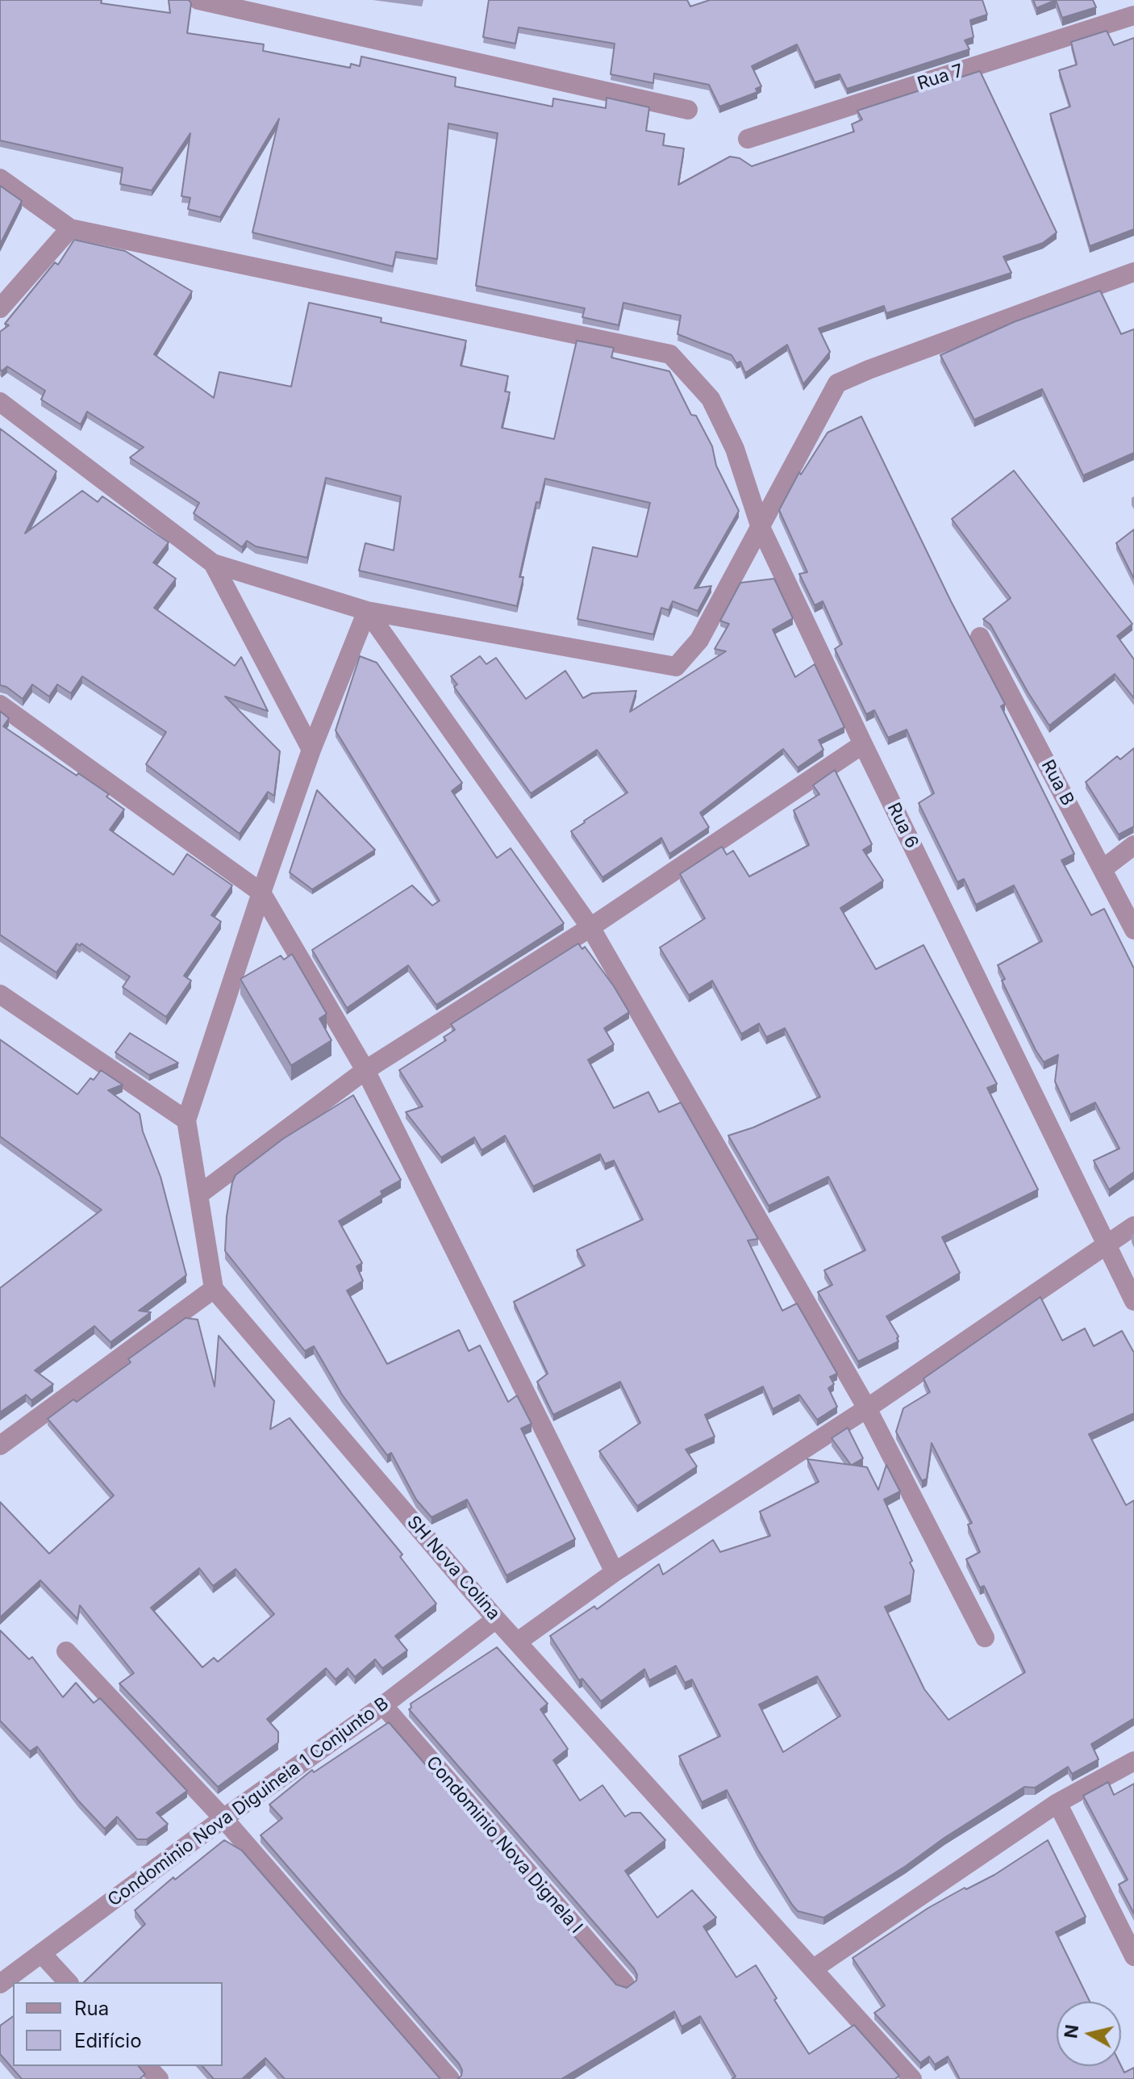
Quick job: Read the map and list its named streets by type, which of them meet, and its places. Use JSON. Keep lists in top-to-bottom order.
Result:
{
  "streets": {
    "street": [
      "Rua 7",
      "Rua B",
      "Rua 6",
      "SH Nova Colina",
      "Condominio Nova Diguineia 1 Conjunto B",
      "Condominio Nova Dignela I"
    ]
  },
  "crossings": [
    ["SH Nova Colina", "Condominio Nova Diguineia 1 Conjunto B"],
    ["Condominio Nova Diguineia 1 Conjunto B", "Condominio Nova Dignela I"]
  ],
  "legend": ["Rua", "Edifício"],
  "north": "left"
}
